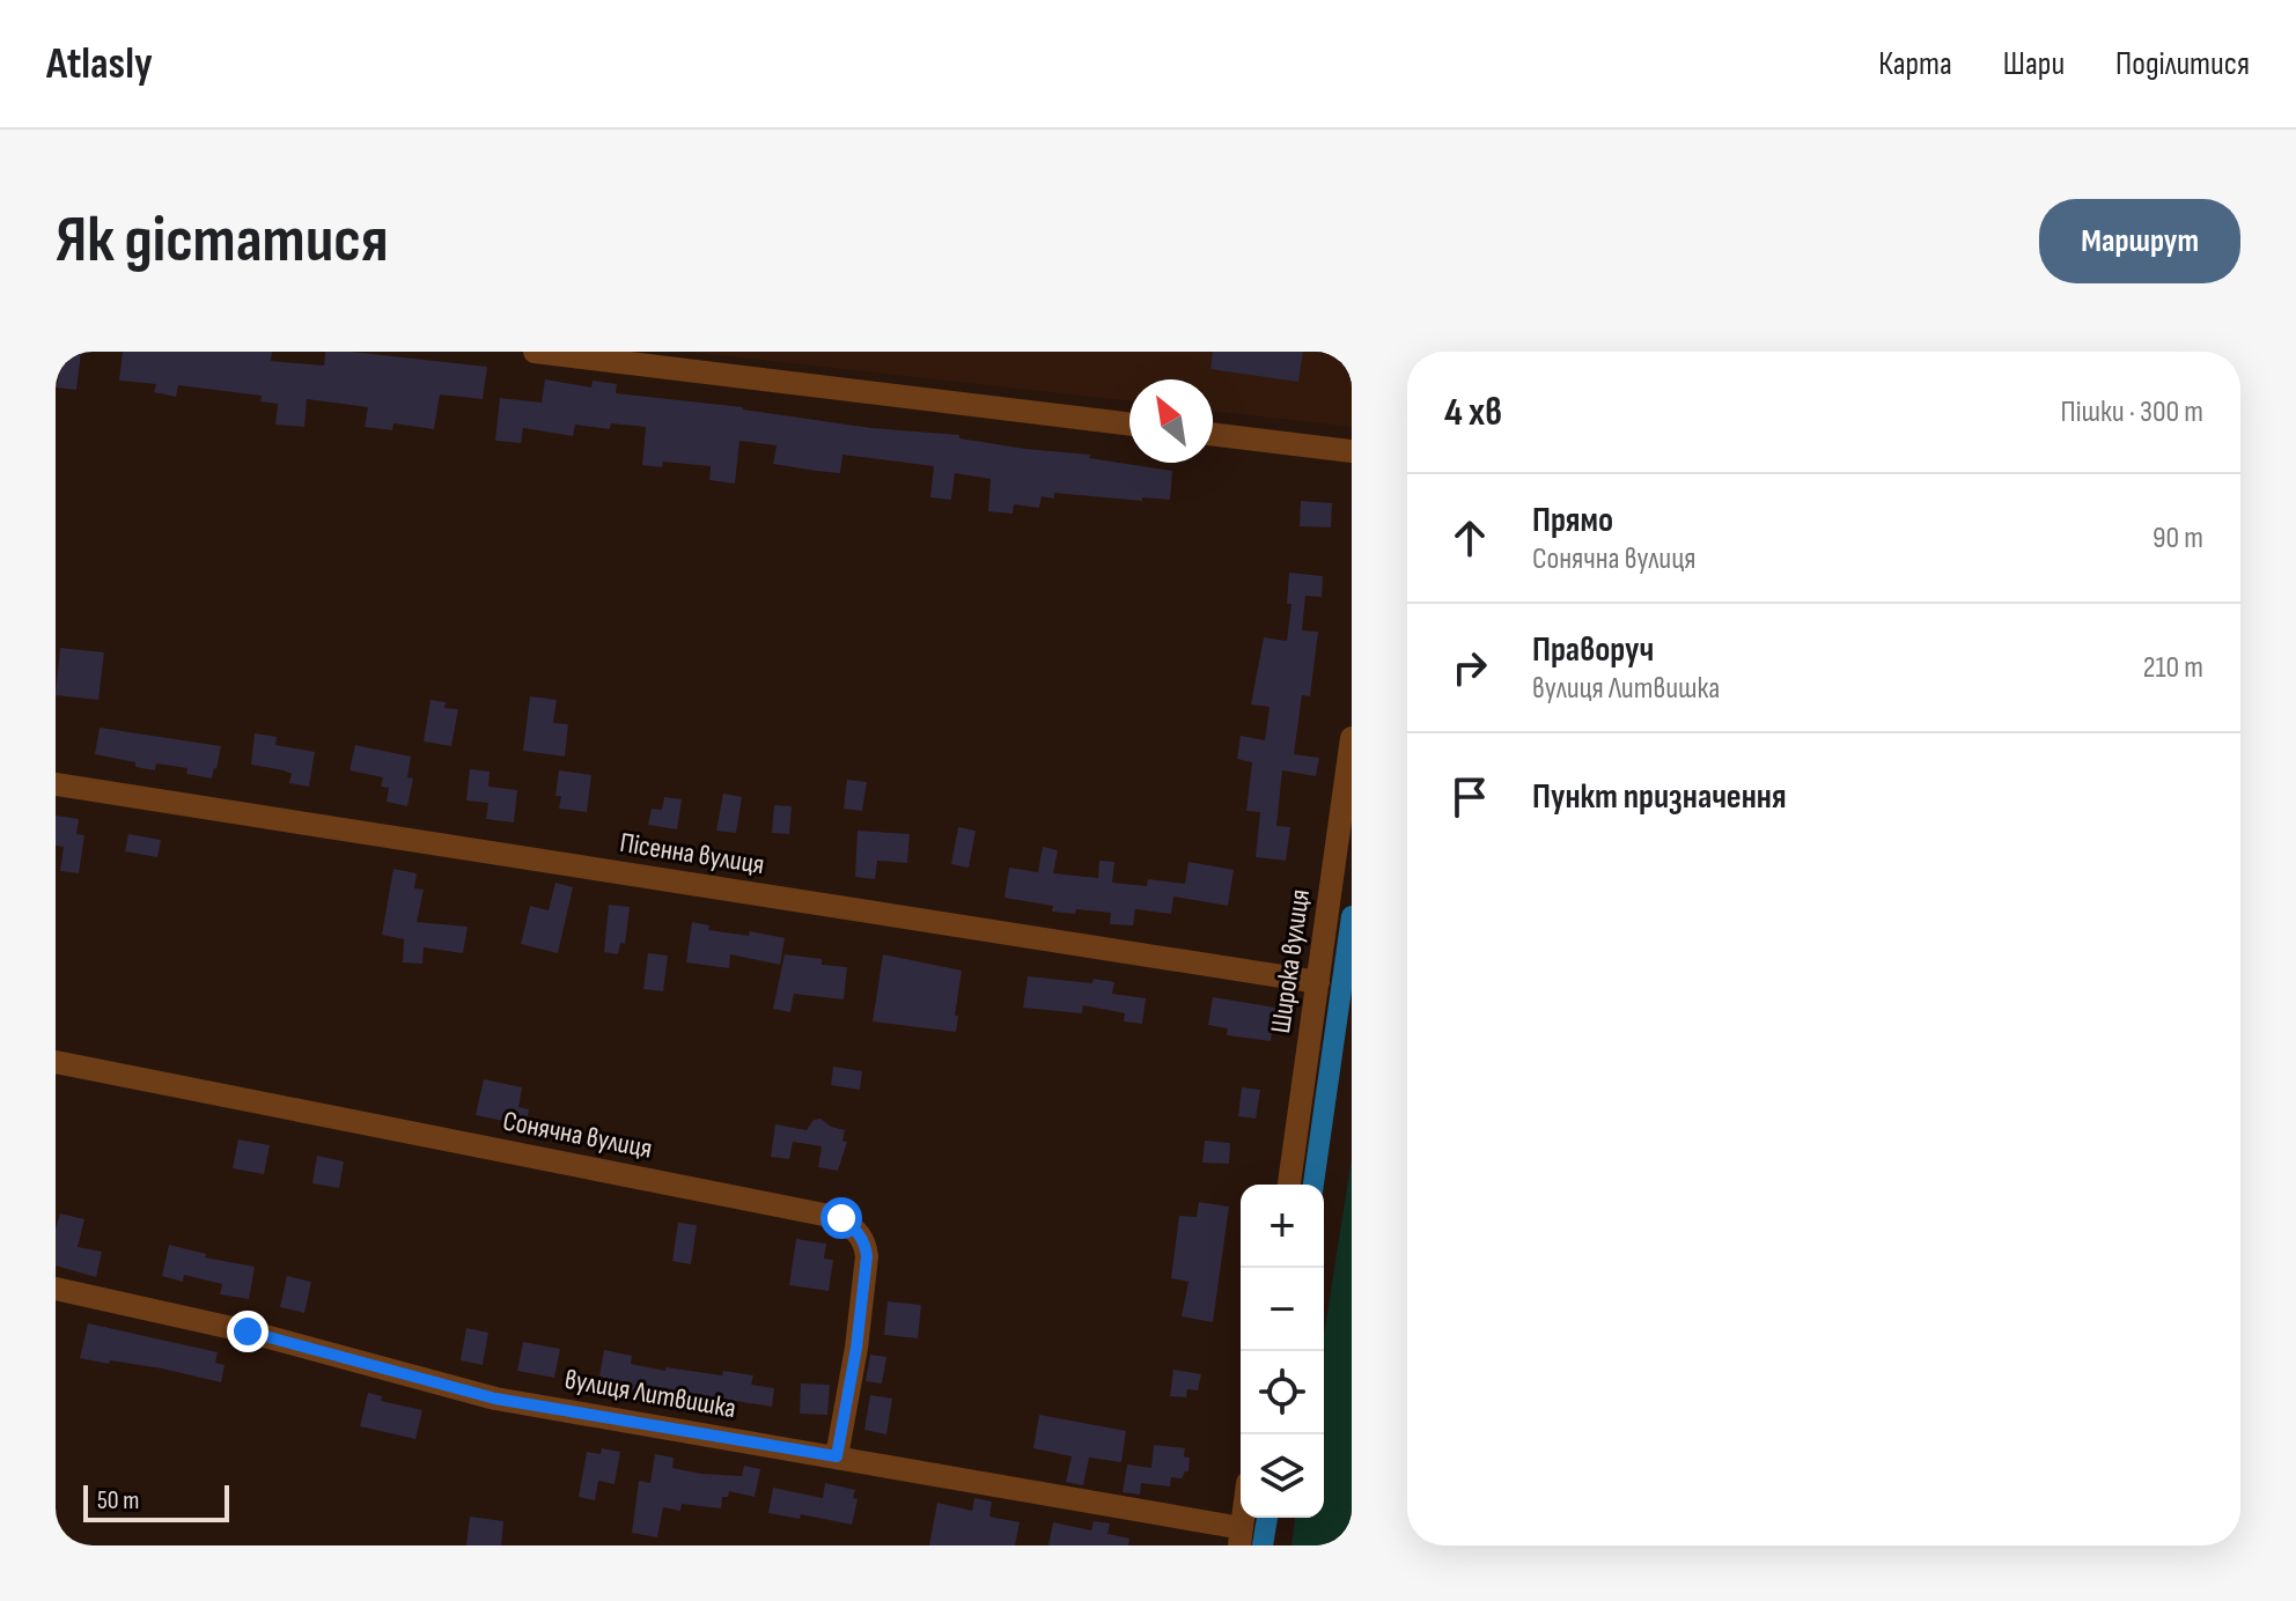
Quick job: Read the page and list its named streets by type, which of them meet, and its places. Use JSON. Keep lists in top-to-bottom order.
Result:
{
  "streets": {
    "street": [
      "Пісенна вулиця",
      "Широка вулиця",
      "Сонячна вулиця",
      "вулиця Литвишка"
    ]
  },
  "crossings": [
    ["Пісенна вулиця", "Широка вулиця"],
    ["Сонячна вулиця", "вулиця Литвишка"]
  ],
  "scale_bar": "50 m",
  "north": "top left",
  "page": {
    "header": "Atlasly",
    "nav": ["Карта", "Шари", "Поділитися"],
    "buttons": "Маршрут",
    "title": "Як дістатися",
    "heading": ["4 хв", "Пішки · 300 m"],
    "list": [
      ["Прямо", "Сонячна вулиця", "90 m"],
      ["Праворуч", "вулиця Литвишка", "210 m"],
      "Пункт призначення"
    ],
    "map_buttons": ["+", "−"],
    "scale": "50 m"
  }
}
